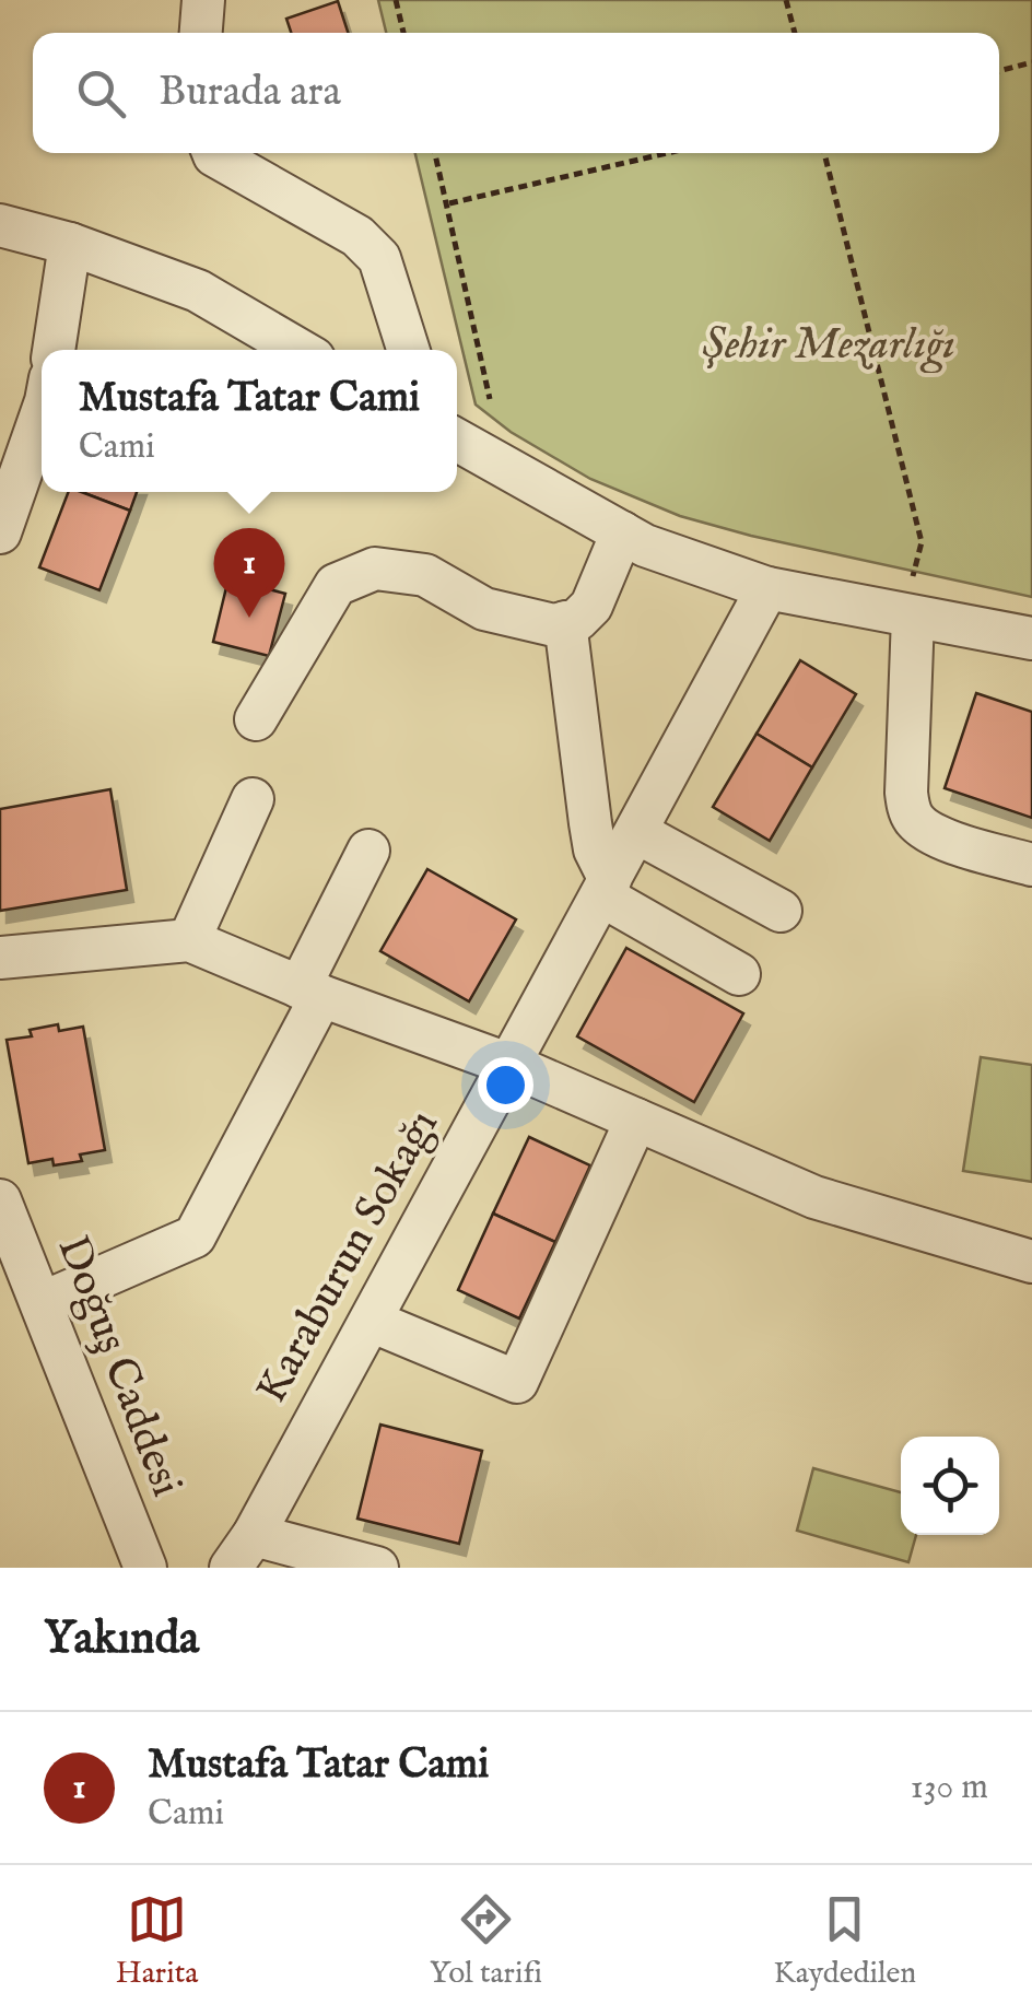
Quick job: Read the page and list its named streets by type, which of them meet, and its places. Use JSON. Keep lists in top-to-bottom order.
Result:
{
  "streets": {
    "street": ["Karaburun Sokağı", "Doğuş Caddesi"]
  },
  "parks": ["Şehir Mezarlığı"],
  "page": {
    "search": "Burada ara",
    "popup": ["Mustafa Tatar Cami", "Cami"],
    "pins": "1",
    "heading": "Yakında",
    "list": [
      {
        "mark": "1",
        "name": "Mustafa Tatar Cami",
        "note": "Cami",
        "value": "130 m"
      }
    ],
    "nav": ["Harita", "Yol tarifi", "Kaydedilen"]
  }
}
